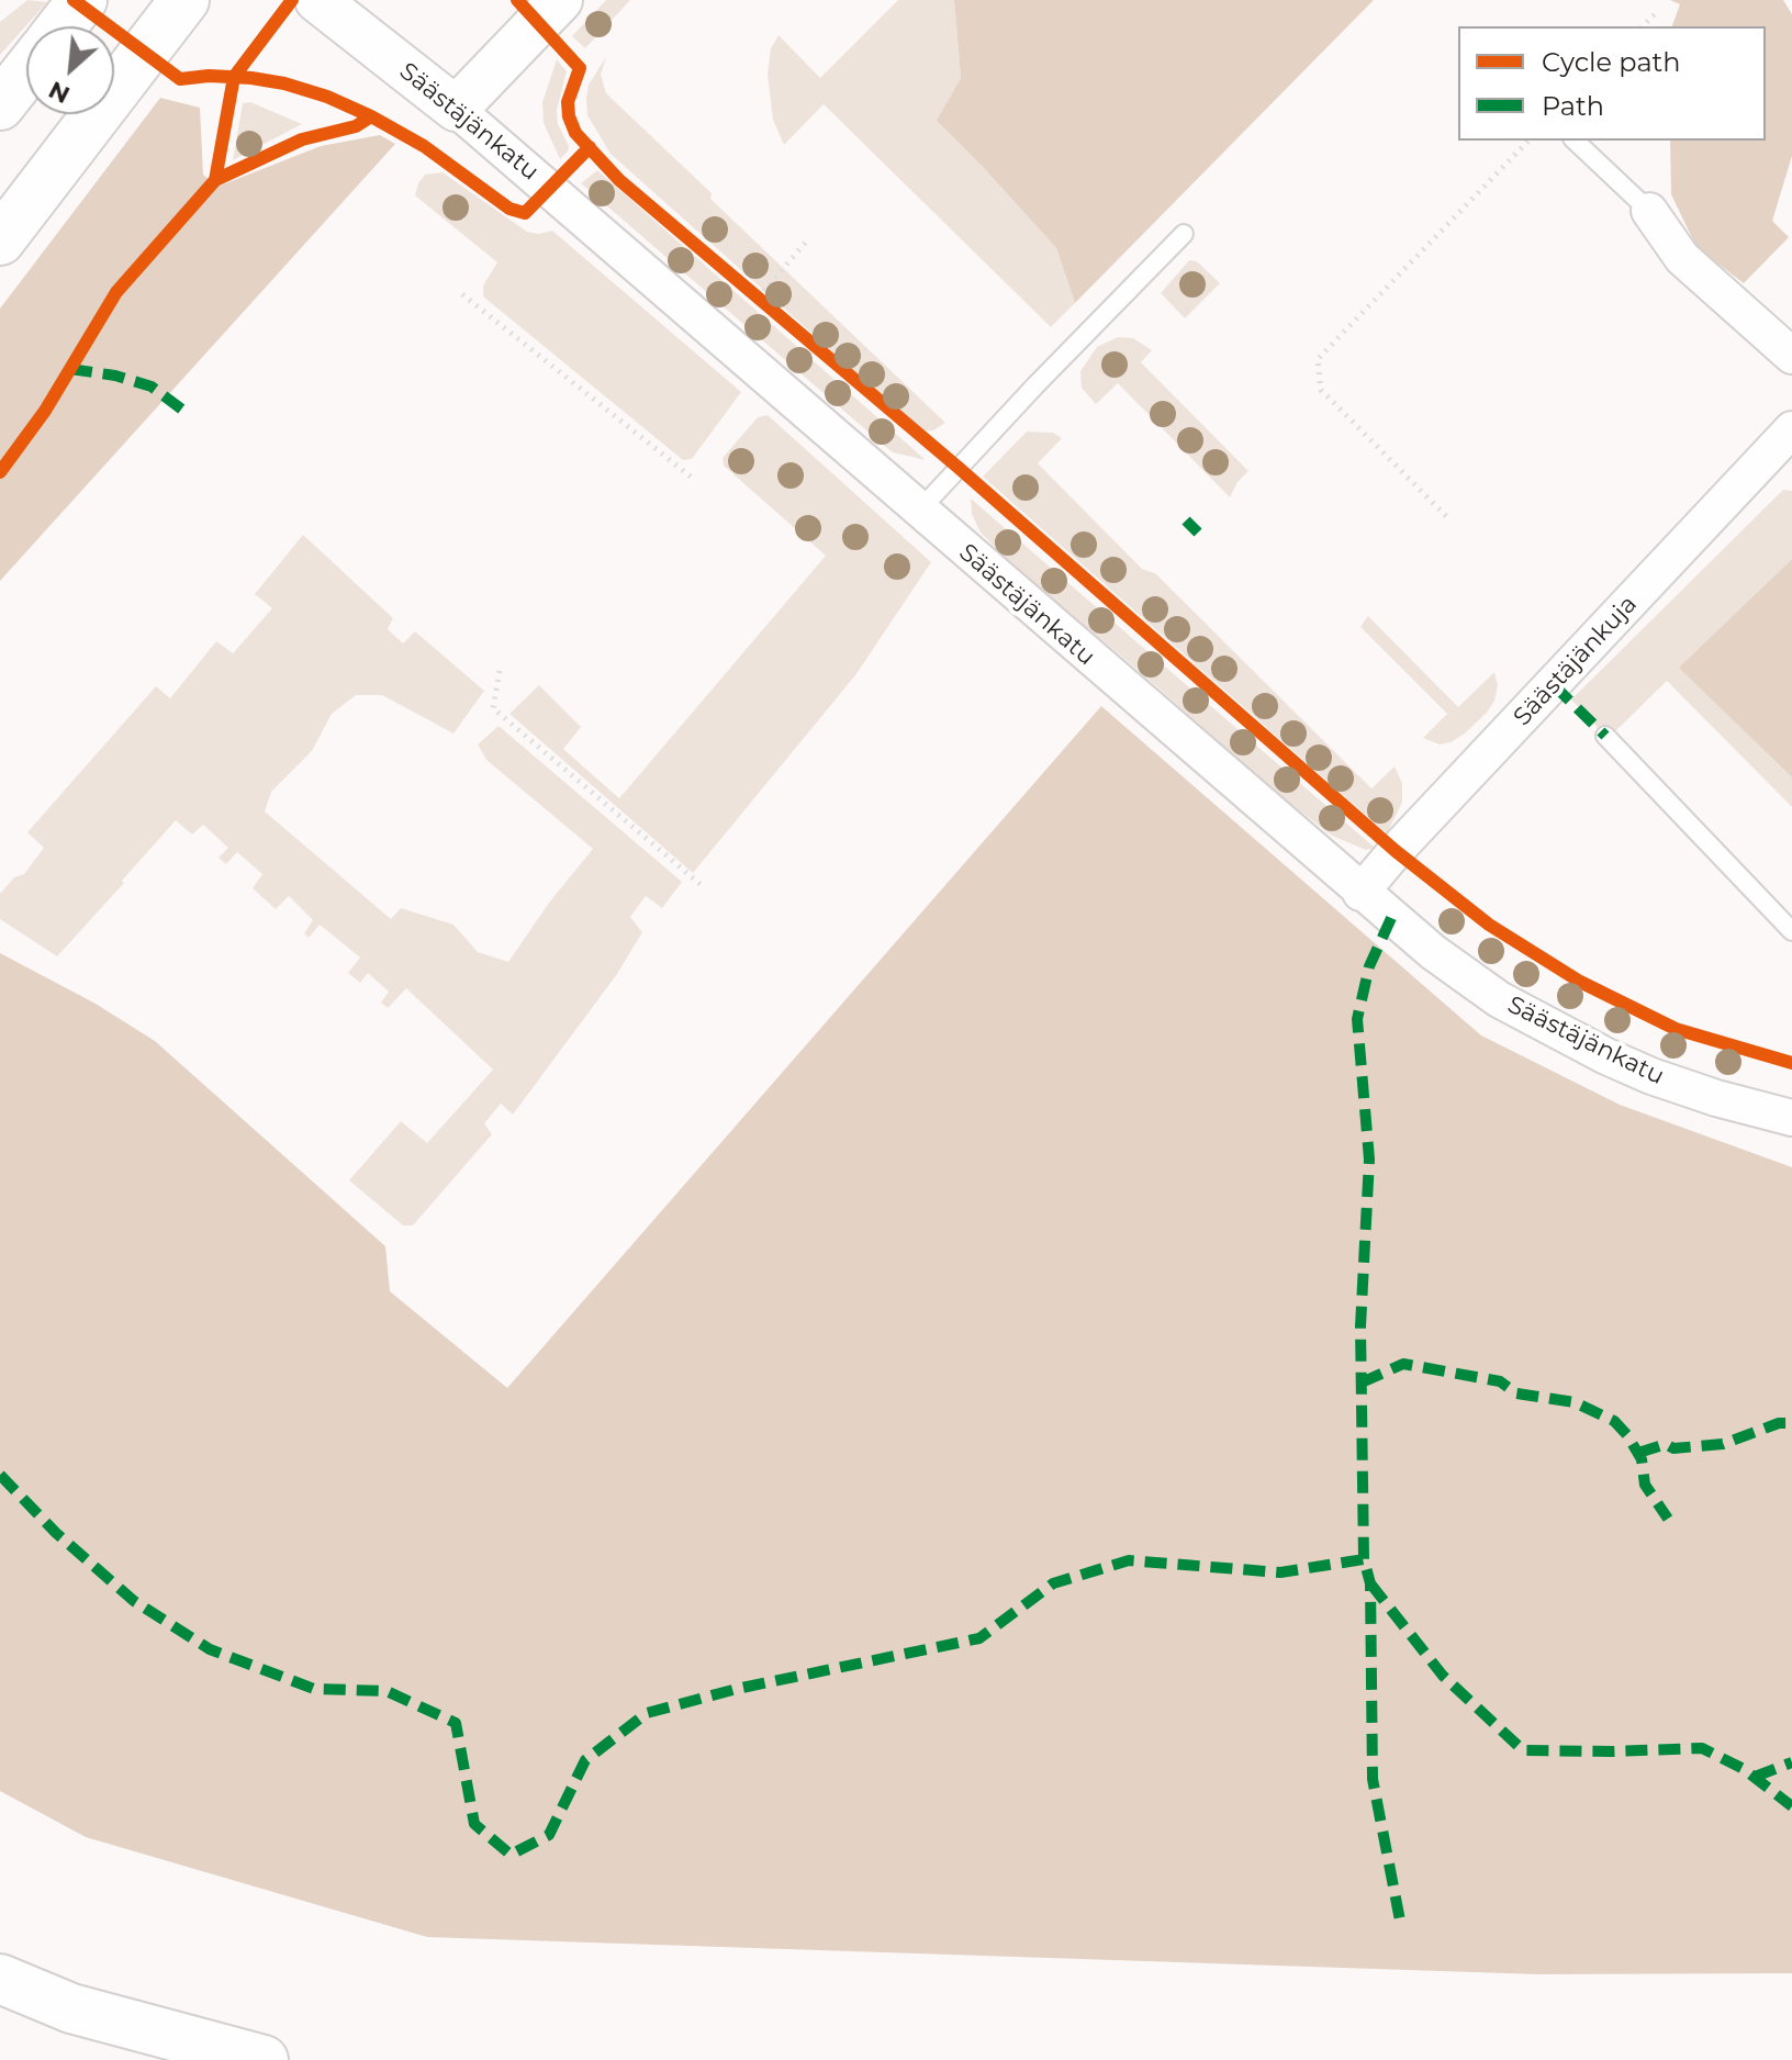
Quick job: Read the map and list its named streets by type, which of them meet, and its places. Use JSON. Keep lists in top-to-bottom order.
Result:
{
  "streets": {
    "street": ["Säästäjänkatu", "Säästäjänkuja"]
  },
  "crossings": [
    ["Säästäjänkatu", "Säästäjänkuja"]
  ],
  "legend": ["Cycle path", "Path"],
  "north": "bottom left"
}
